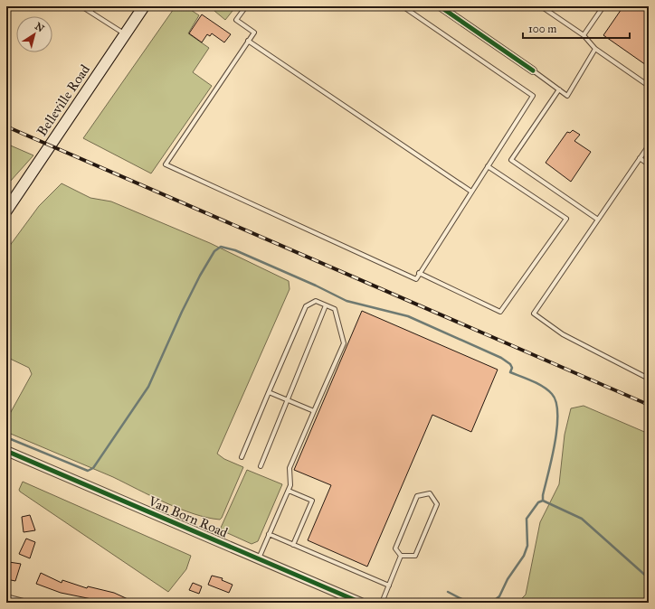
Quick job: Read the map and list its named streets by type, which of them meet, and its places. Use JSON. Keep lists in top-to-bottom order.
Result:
{
  "streets": {
    "main road": ["Belleville Road"],
    "street": ["Van Born Road"]
  },
  "scale_bar": "100 m",
  "north": "top right"
}
